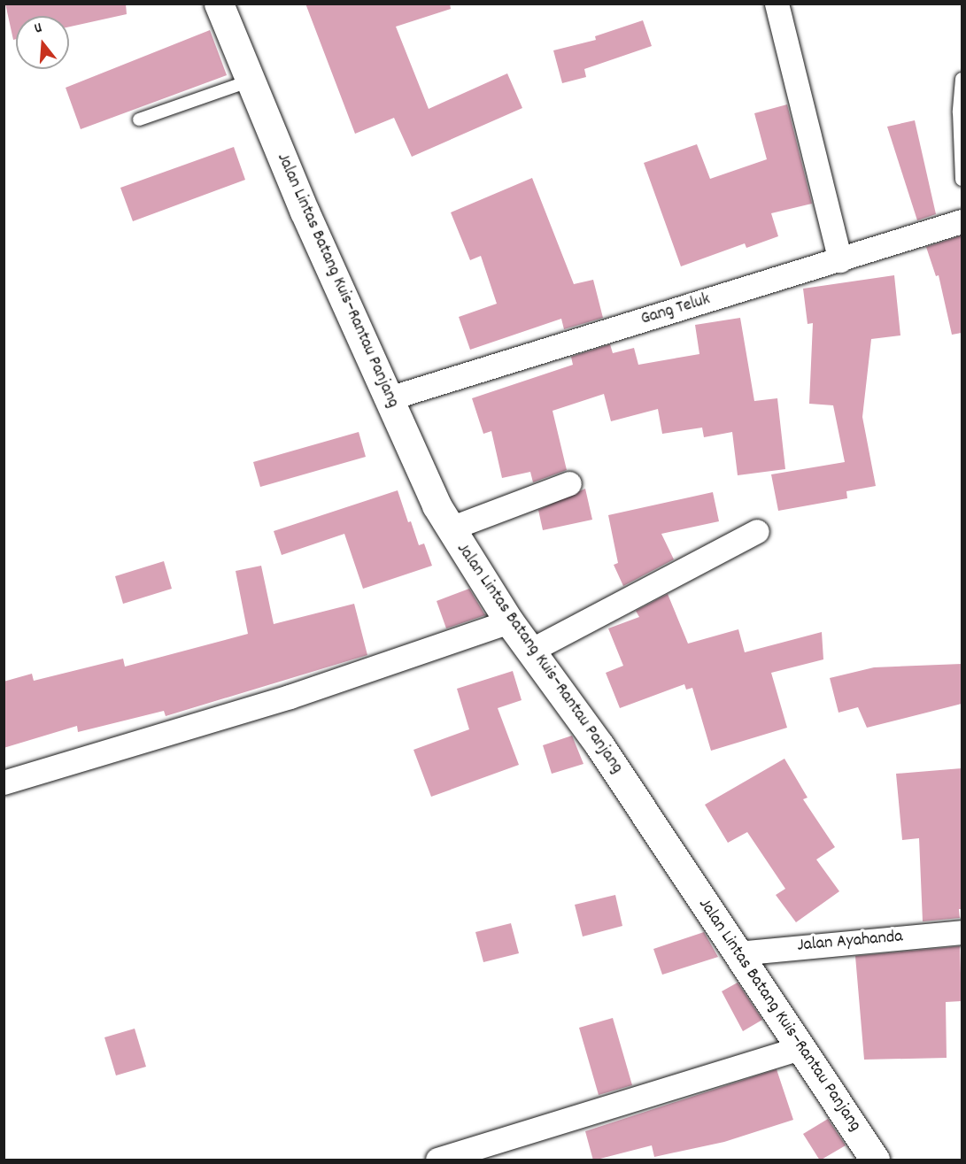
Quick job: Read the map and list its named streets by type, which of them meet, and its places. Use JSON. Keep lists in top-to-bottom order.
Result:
{
  "streets": {
    "main road": ["Jalan Lintas Batang Kuis–Rantau Panjang"],
    "street": ["Gang Teluk", "Jalan Ayahanda"]
  },
  "crossings": [
    ["Jalan Lintas Batang Kuis–Rantau Panjang", "Gang Teluk"],
    ["Jalan Lintas Batang Kuis–Rantau Panjang", "Jalan Ayahanda"]
  ],
  "north": "top"
}
